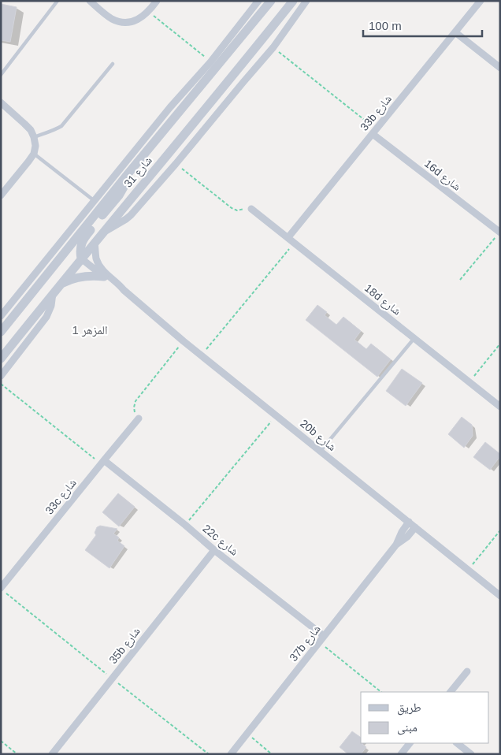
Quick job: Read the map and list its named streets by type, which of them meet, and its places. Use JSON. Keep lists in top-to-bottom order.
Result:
{
  "streets": {
    "street": [
      "33b شارع",
      "شارع 31",
      "16d شارع",
      "18d شارع",
      "20b شارع",
      "33c شارع",
      "22c شارع",
      "37b شارع",
      "35b شارع"
    ]
  },
  "crossings": [
    ["33b شارع", "16d شارع"],
    ["33b شارع", "18d شارع"],
    ["شارع 31", "20b شارع"],
    ["20b شارع", "37b شارع"],
    ["33c شارع", "22c شارع"],
    ["22c شارع", "37b شارع"],
    ["22c شارع", "35b شارع"]
  ],
  "districts": ["المزهر 1"],
  "legend": ["طريق", "مبنى"],
  "scale_bar": "100 m"
}
